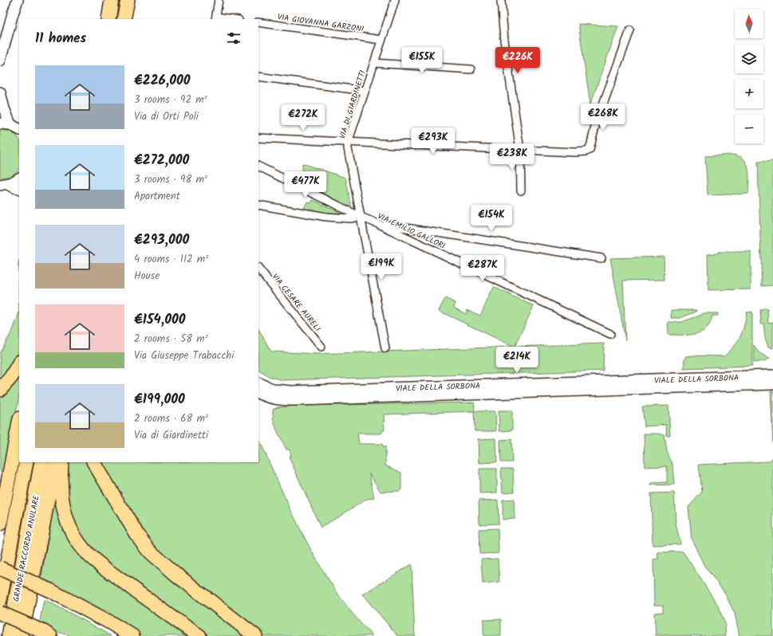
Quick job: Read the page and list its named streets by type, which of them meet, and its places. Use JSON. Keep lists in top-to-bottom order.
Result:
{
  "streets": {
    "highway": ["GRANDE RACCORDO ANULARE"],
    "street": [
      "VIA GIOVANNA GARZONI",
      "VIA DI GIARDINETTI",
      "VIA EMILIO GALLORI",
      "VIA CESARE AURELI",
      "VIALE DELLA SORBONA"
    ]
  },
  "crossings": [
    ["VIA GIOVANNA GARZONI", "VIA DI GIARDINETTI"],
    ["VIA DI GIARDINETTI", "VIA EMILIO GALLORI"]
  ],
  "north": "top",
  "page": {
    "map_buttons": ["+", "−"],
    "heading": "11 homes",
    "price": [
      "€155K",
      "€226K",
      "€268K",
      "€272K",
      "€293K",
      "€238K",
      "€477K",
      "€154K",
      "€199K",
      "€287K",
      "€214K"
    ],
    "list": [
      {
        "name": "€226,000",
        "note": "3 rooms · 92 m² · Via di Orti Poli"
      },
      {
        "name": "€272,000",
        "note": "3 rooms · 98 m² · Apartment"
      },
      {
        "name": "€293,000",
        "note": "4 rooms · 112 m² · House"
      },
      {
        "name": "€154,000",
        "note": "2 rooms · 58 m² · Via Giuseppe Trabacchi"
      },
      {
        "name": "€199,000",
        "note": "2 rooms · 68 m² · Via di Giardinetti"
      }
    ]
  }
}
